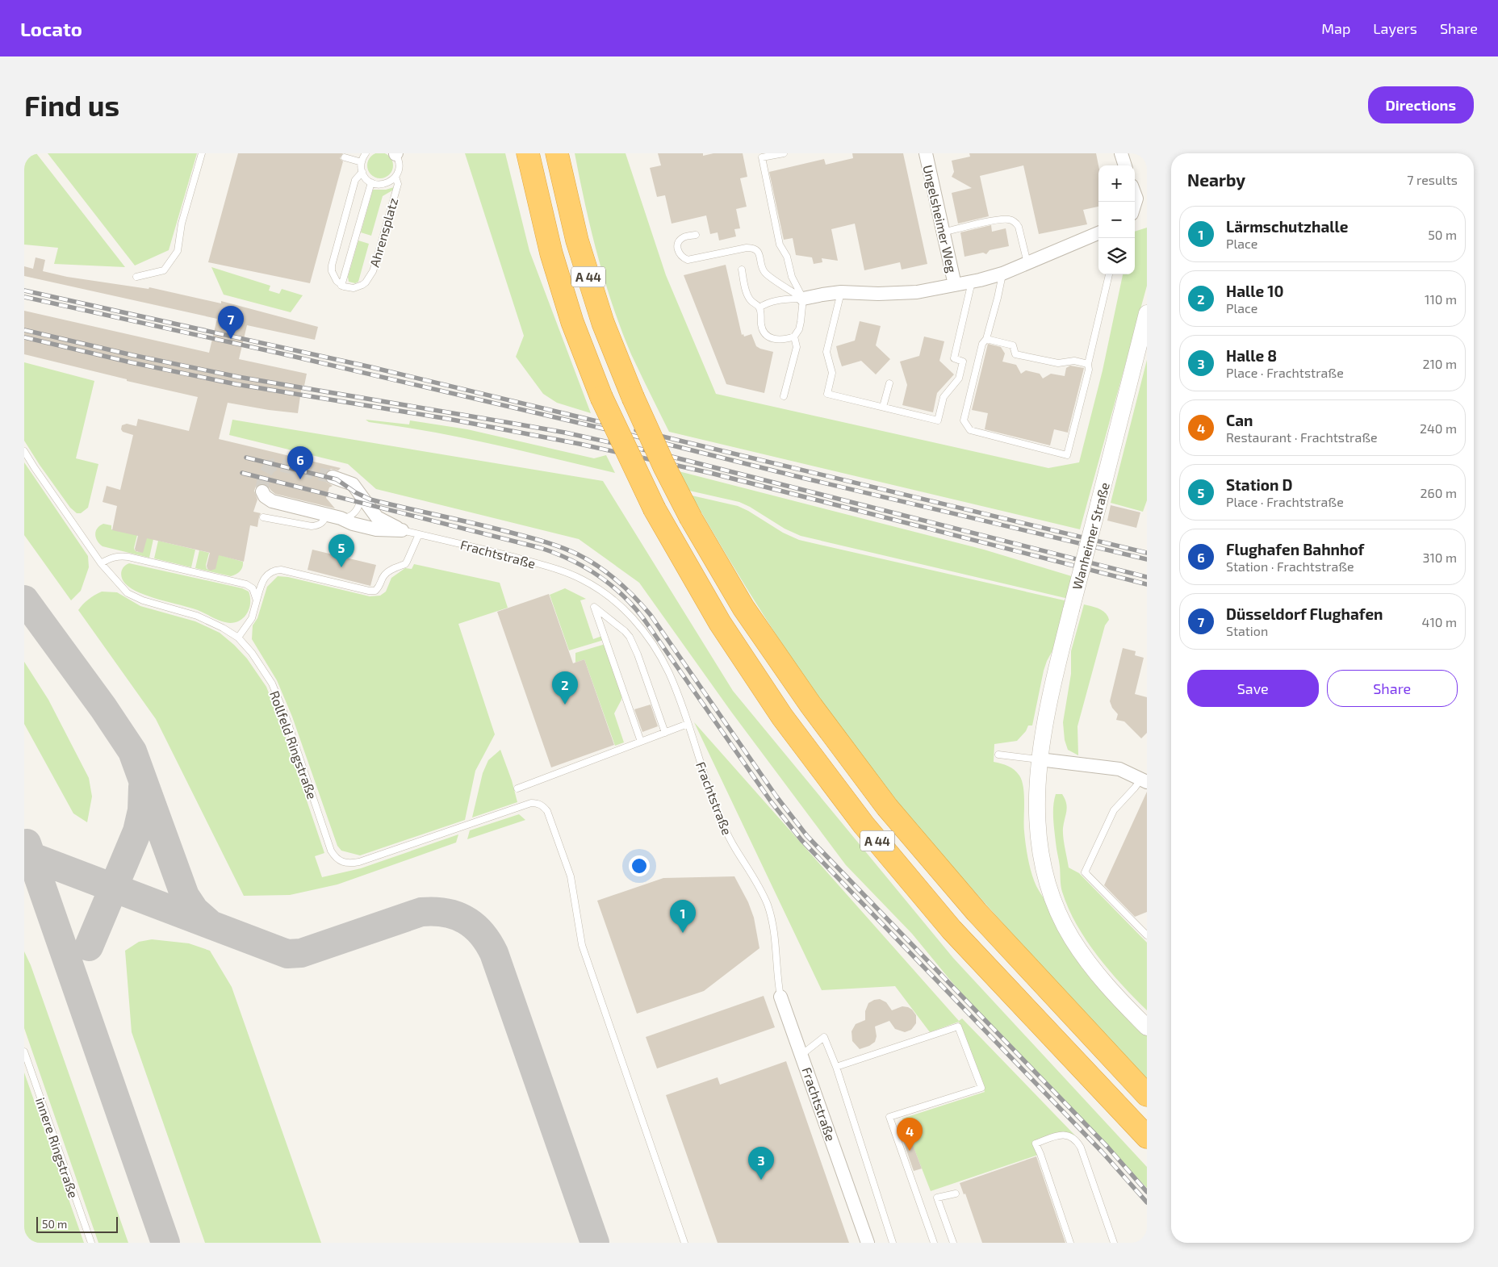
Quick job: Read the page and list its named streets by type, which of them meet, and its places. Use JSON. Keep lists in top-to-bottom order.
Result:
{
  "streets": {
    "highway": ["A 44"],
    "street": ["Ungelsheimer Weg", "Wanheimer Straße", "Frachtstraße"],
    "lane": ["Ahrensplatz", "Rollfeld Ringstraße", "innere Ringstraße"]
  },
  "scale_bar": "50 m",
  "page": {
    "header": "Locato",
    "nav": ["Map", "Layers", "Share"],
    "buttons": [
      "Directions",
      ["Save", "Share"]
    ],
    "title": "Find us",
    "heading": ["Nearby", "7 results"],
    "map_buttons": ["+", "−"],
    "list": [
      {
        "mark": "1",
        "name": "Lärmschutzhalle",
        "note": "Place",
        "value": "50 m"
      },
      {
        "mark": "2",
        "name": "Halle 10",
        "note": "Place",
        "value": "110 m"
      },
      {
        "mark": "3",
        "name": "Halle 8",
        "note": "Place · Frachtstraße",
        "value": "210 m"
      },
      {
        "mark": "4",
        "name": "Can",
        "note": "Restaurant · Frachtstraße",
        "value": "240 m"
      },
      {
        "mark": "5",
        "name": "Station D",
        "note": "Place · Frachtstraße",
        "value": "260 m"
      },
      {
        "mark": "6",
        "name": "Flughafen Bahnhof",
        "note": "Station · Frachtstraße",
        "value": "310 m"
      },
      {
        "mark": "7",
        "name": "Düsseldorf Flughafen",
        "note": "Station",
        "value": "410 m"
      }
    ],
    "pins": [
      "7",
      "6",
      "5",
      "2",
      "1",
      "4",
      "3"
    ],
    "scale": "50 m"
  }
}
